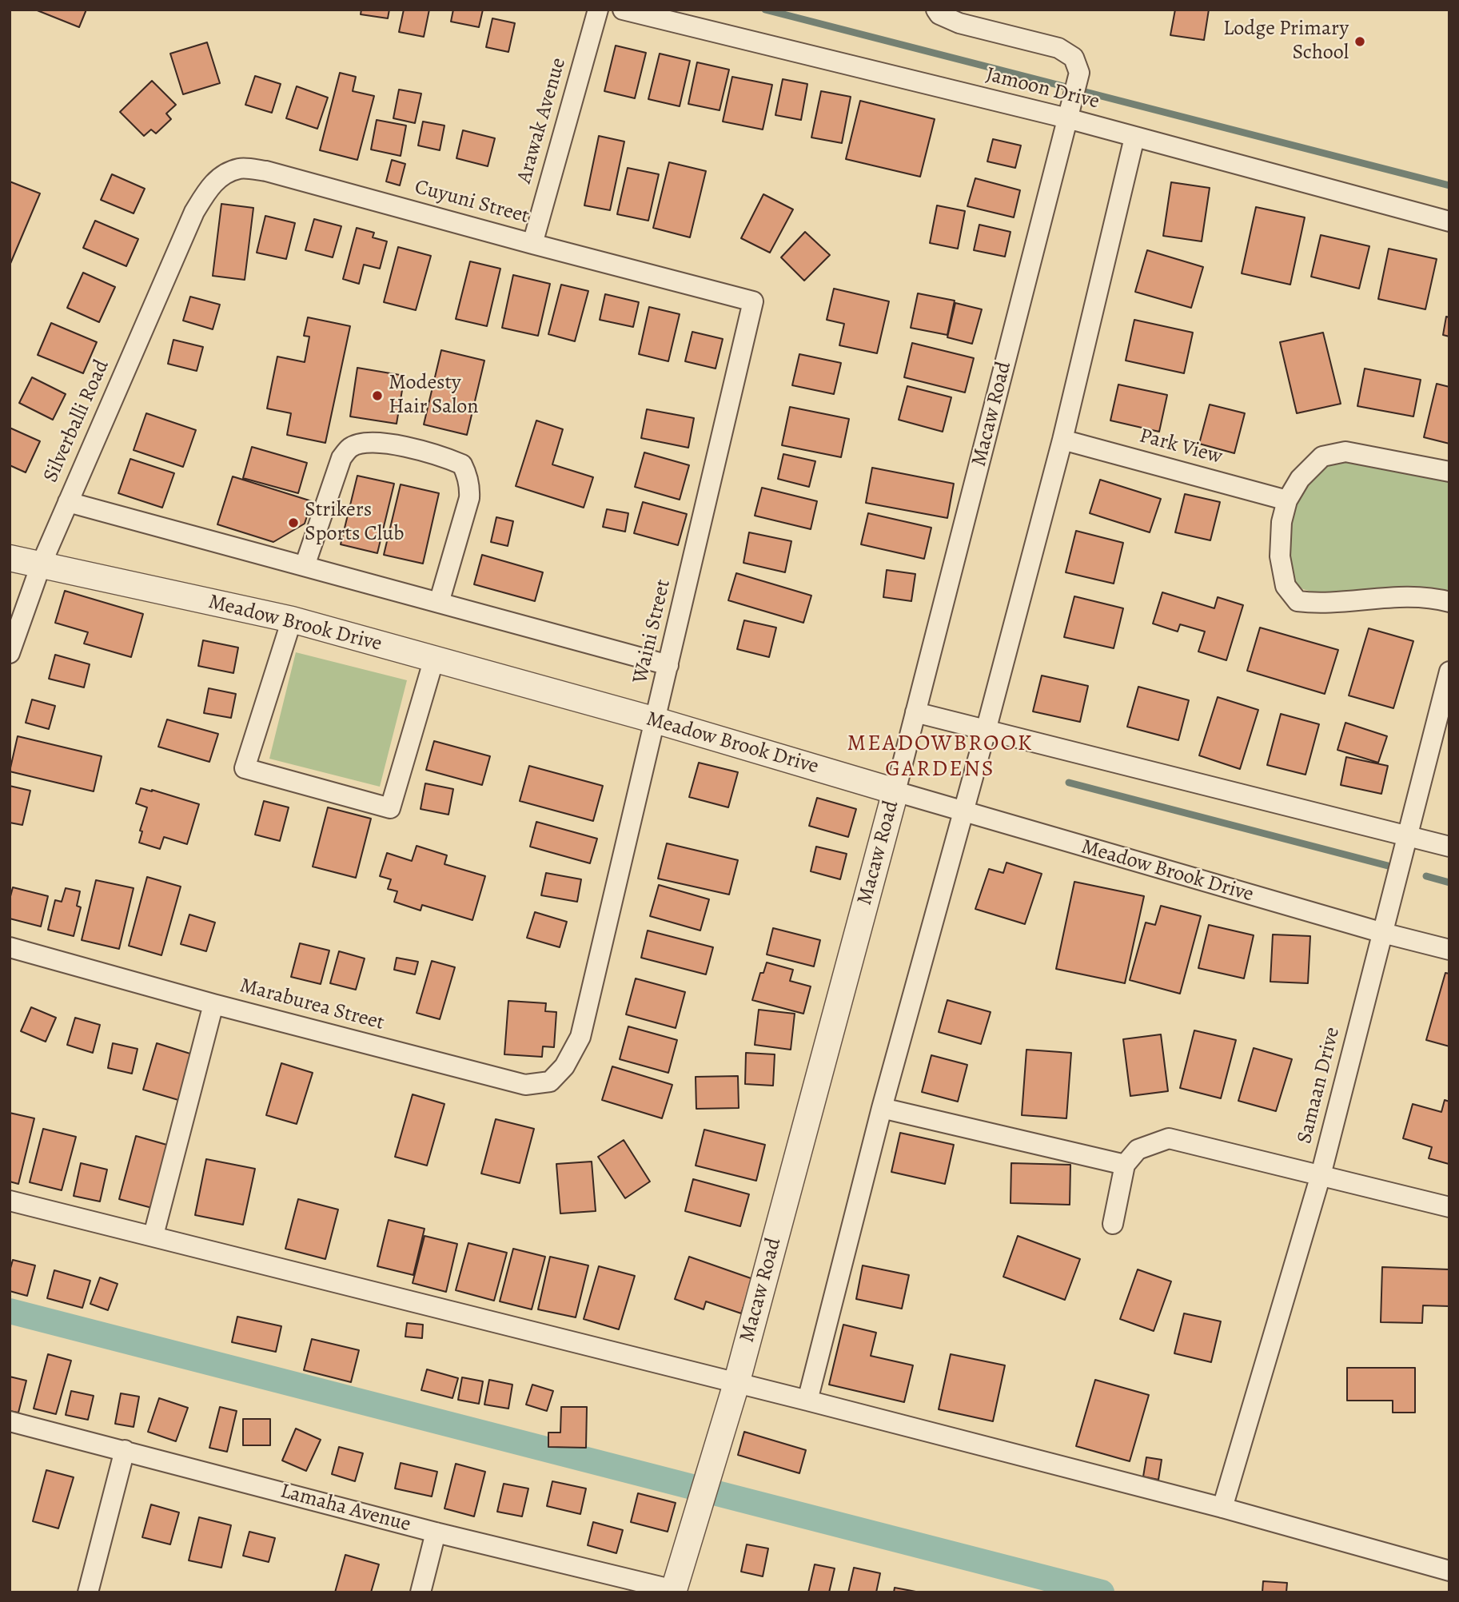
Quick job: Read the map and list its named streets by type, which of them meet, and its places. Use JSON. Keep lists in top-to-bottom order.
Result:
{
  "streets": {
    "street": [
      "Jamoon Drive",
      "Arawak Avenue",
      "Cuyuni Street",
      "Macaw Road",
      "Silverballi Road",
      "Park View",
      "Meadow Brook Drive",
      "Waini Street",
      "Maraburea Street",
      "Samaan Drive",
      "Lamaha Avenue"
    ]
  },
  "crossings": [
    ["Jamoon Drive", "Macaw Road"],
    ["Arawak Avenue", "Cuyuni Street"],
    ["Cuyuni Street", "Silverballi Road"],
    ["Cuyuni Street", "Waini Street"],
    ["Macaw Road", "Meadow Brook Drive"],
    ["Macaw Road", "Lamaha Avenue"],
    ["Silverballi Road", "Meadow Brook Drive"],
    ["Meadow Brook Drive", "Waini Street"],
    ["Meadow Brook Drive", "Samaan Drive"],
    ["Waini Street", "Maraburea Street"]
  ],
  "districts": ["MEADOWBROOK GARDENS"],
  "places": ["Lodge Primary School", "Modesty Hair Salon", "Strikers Sports Club"]
}
